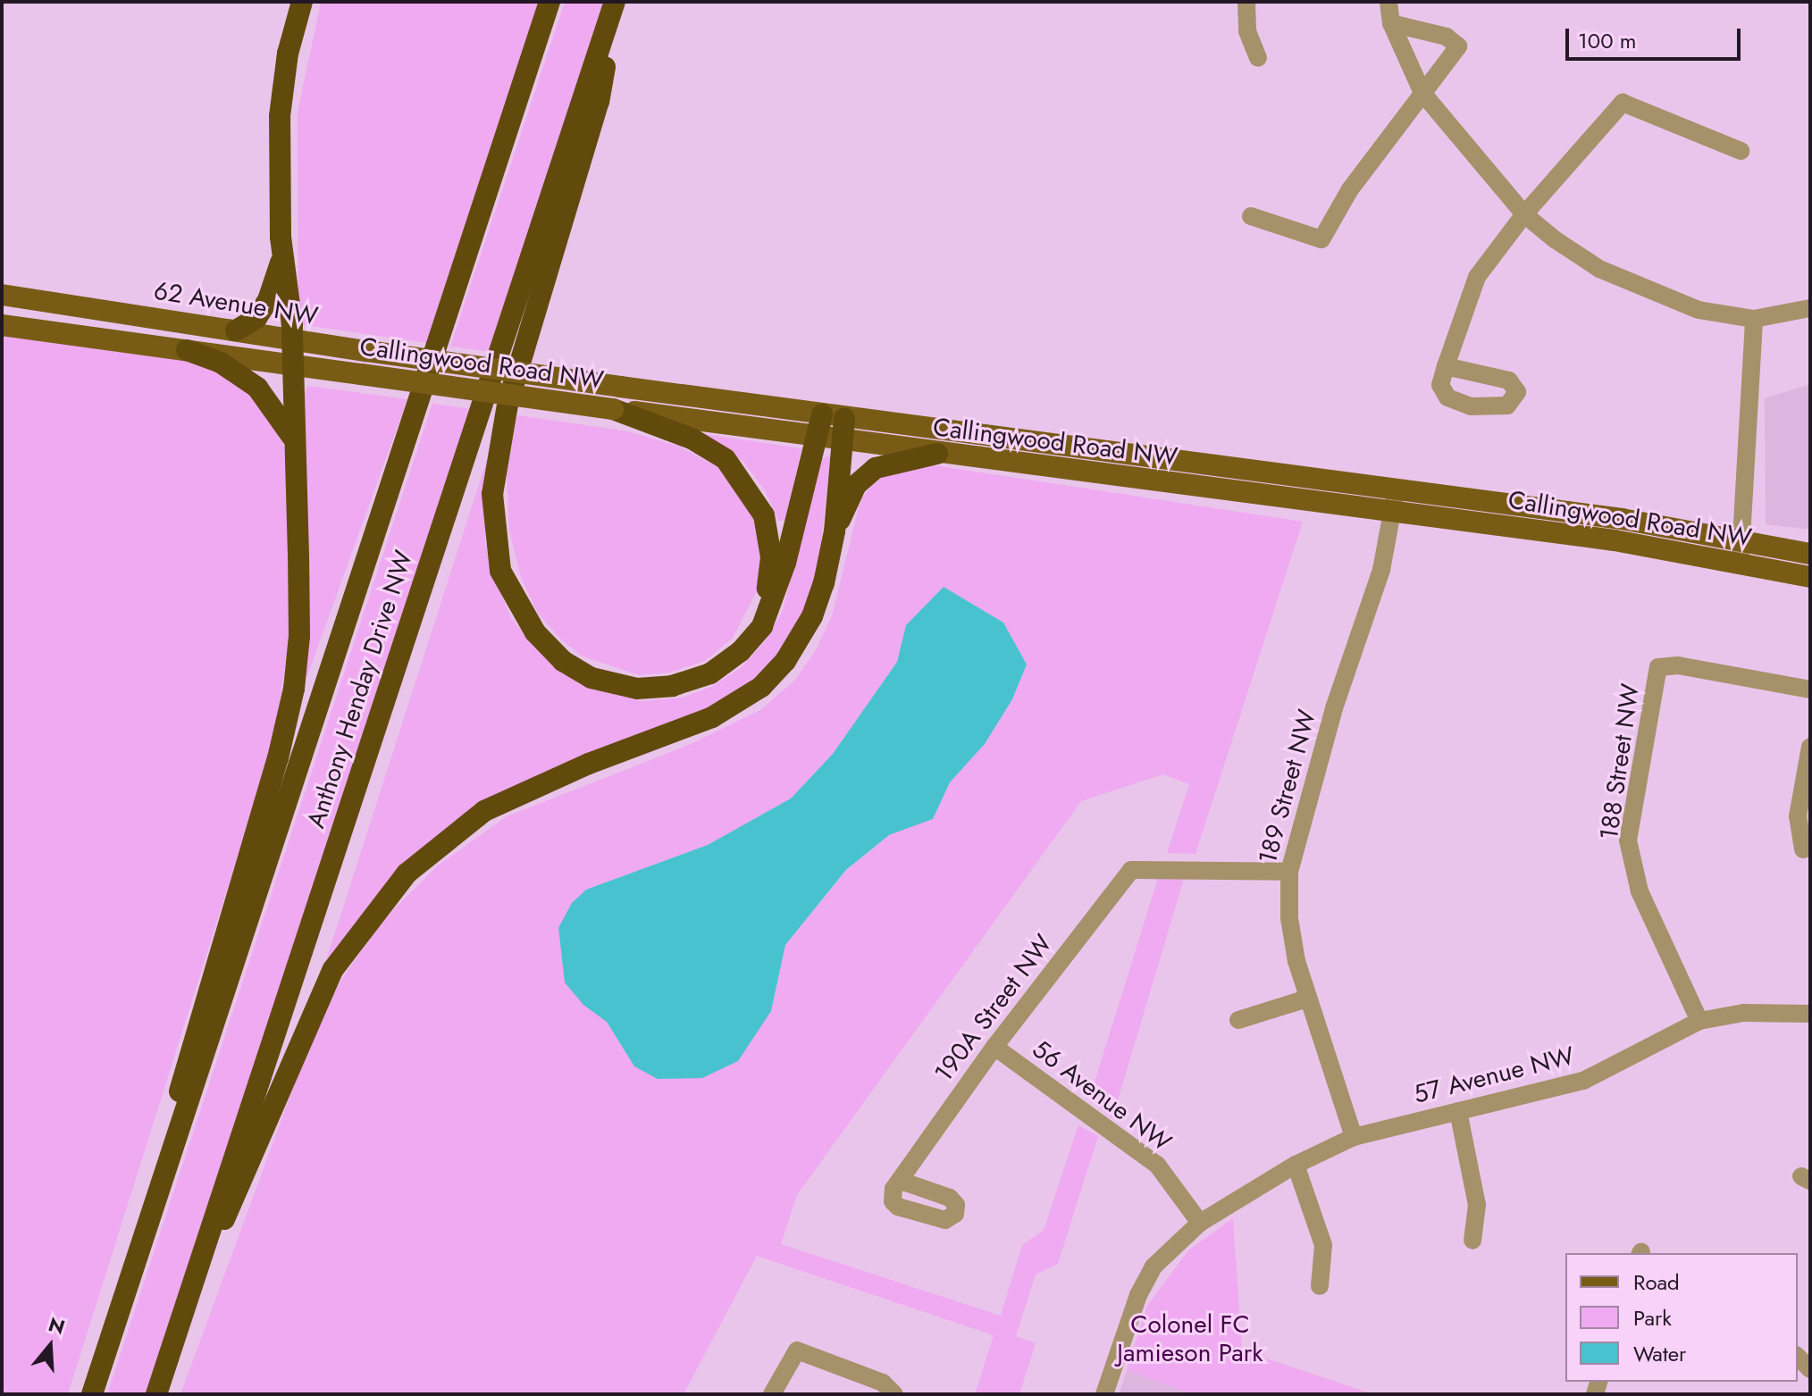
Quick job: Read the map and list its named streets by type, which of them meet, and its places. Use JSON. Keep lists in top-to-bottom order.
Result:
{
  "streets": {
    "highway": ["Anthony Henday Drive NW"],
    "main road": ["62 Avenue NW", "Callingwood Road NW"],
    "street": [
      "188 Street NW",
      "189 Street NW",
      "190A Street NW",
      "57 Avenue NW",
      "56 Avenue NW"
    ]
  },
  "crossings": [
    ["62 Avenue NW", "Callingwood Road NW"],
    ["Callingwood Road NW", "189 Street NW"],
    ["188 Street NW", "57 Avenue NW"],
    ["189 Street NW", "190A Street NW"],
    ["189 Street NW", "57 Avenue NW"],
    ["190A Street NW", "56 Avenue NW"],
    ["57 Avenue NW", "56 Avenue NW"]
  ],
  "parks": ["Colonel FC Jamieson Park"],
  "legend": ["Road", "Park", "Water"],
  "scale_bar": "100 m",
  "north": "top"
}
